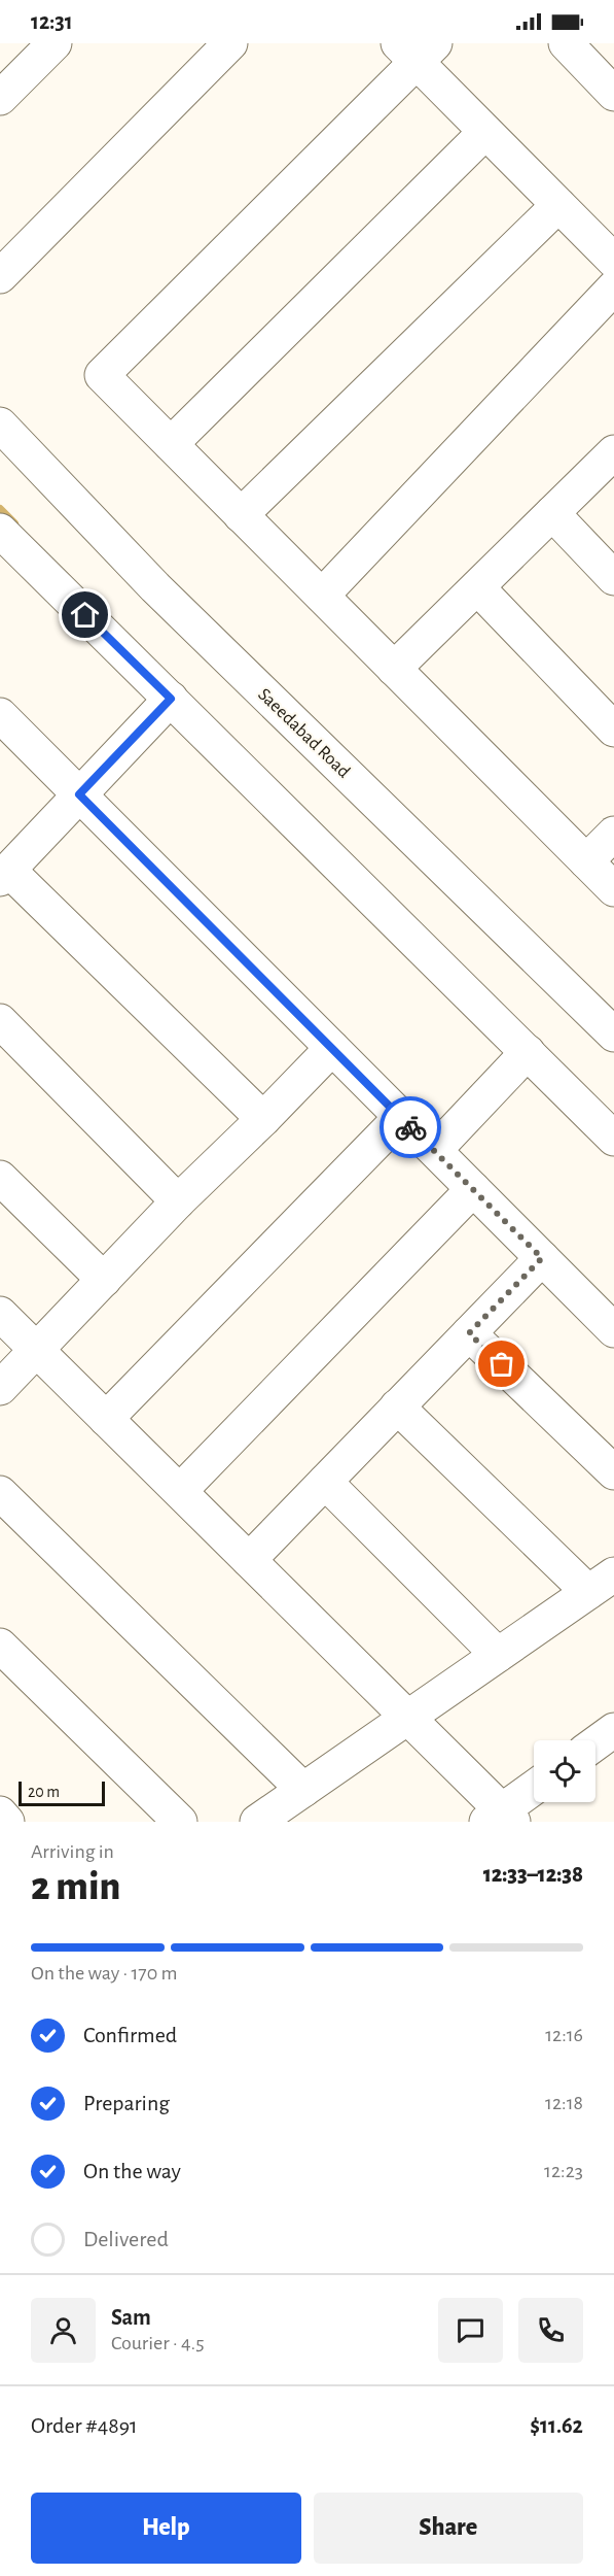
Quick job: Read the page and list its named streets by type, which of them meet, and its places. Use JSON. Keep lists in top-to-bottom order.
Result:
{
  "streets": {
    "street": ["Saeedabad Road"]
  },
  "scale_bar": "20 m",
  "page": {
    "status": "12:31",
    "scale": "20 m",
    "heading": ["2 min", "Arriving in", "12:33–12:38"],
    "panel": [
      "Sam",
      "Courier · 4.5",
      "Order #4891",
      "$11.62"
    ],
    "bar": "On the way · 170 m",
    "list": [
      ["Confirmed", "12:16"],
      ["Preparing", "12:18"],
      ["On the way", "12:23"],
      "Delivered"
    ],
    "buttons": ["Help", "Share"]
  }
}
